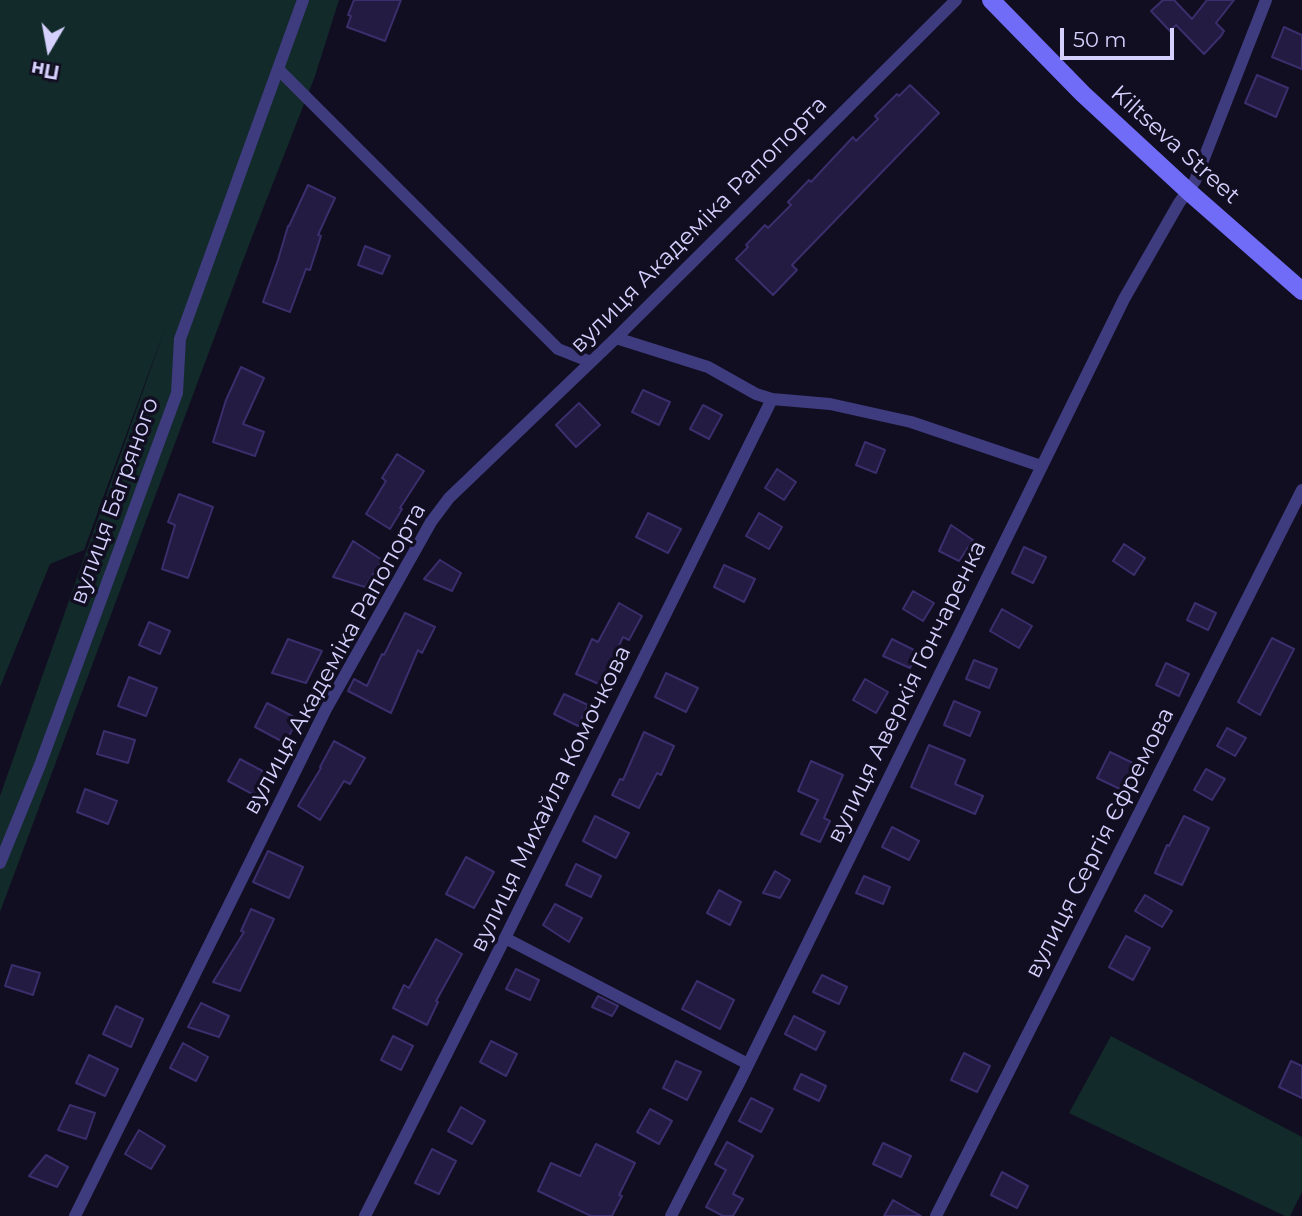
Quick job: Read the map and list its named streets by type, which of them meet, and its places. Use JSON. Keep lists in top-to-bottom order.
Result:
{
  "streets": {
    "main road": ["Kiltseva Street"],
    "street": [
      "вулиця Академіка Рапопорта",
      "вулиця Багряного",
      "вулиця Аверкія Гончаренка",
      "вулиця Михайла Комочкова",
      "вулиця Сергія Єфремова"
    ]
  },
  "crossings": [
    ["Kiltseva Street", "вулиця Аверкія Гончаренка"]
  ],
  "scale_bar": "50 m",
  "north": "bottom"
}
